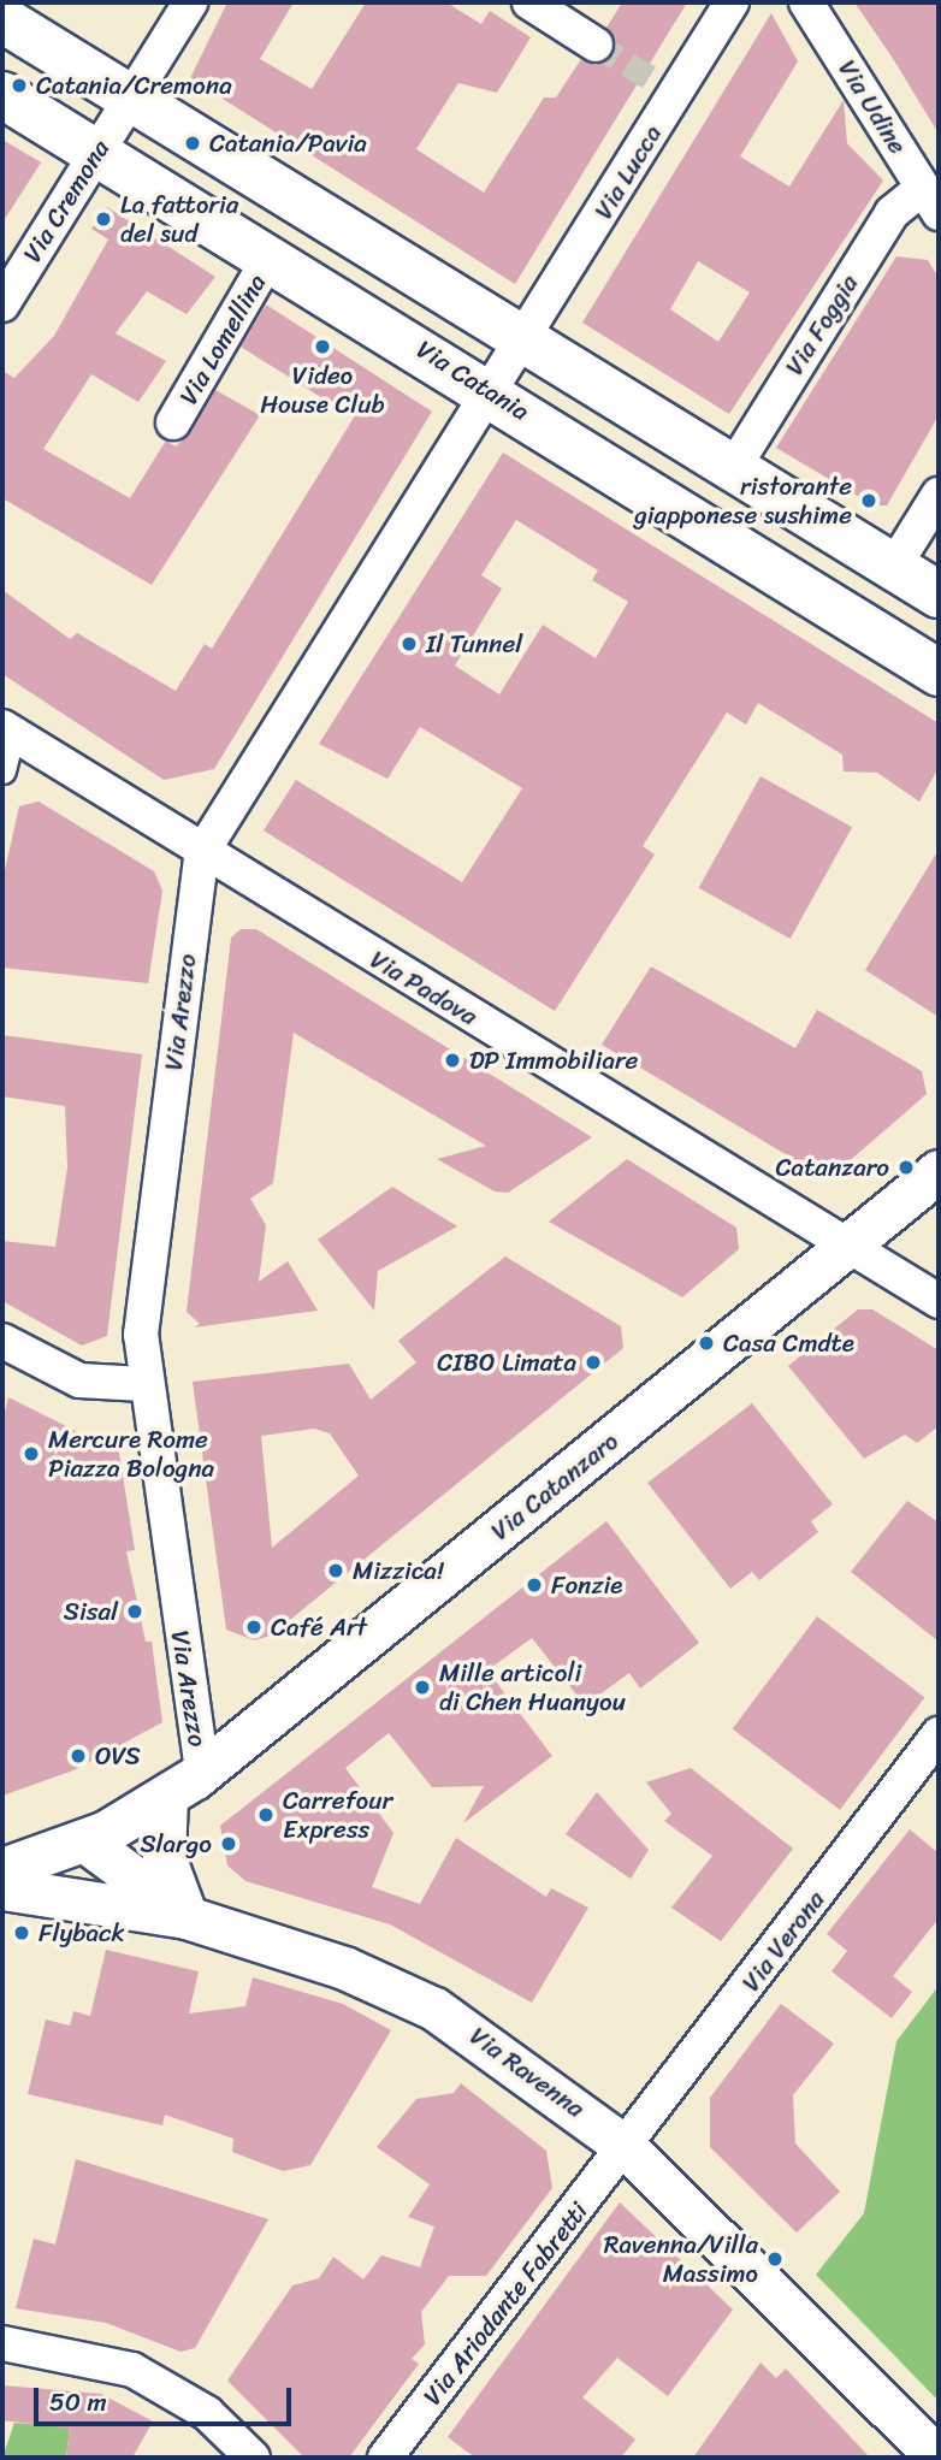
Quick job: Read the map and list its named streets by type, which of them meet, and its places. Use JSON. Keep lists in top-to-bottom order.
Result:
{
  "streets": {
    "main road": ["Via Catania"],
    "street": [
      "Via Udine",
      "Via Lucca",
      "Via Cremona",
      "Via Foggia",
      "Via Lomellina",
      "Via Padova",
      "Via Arezzo",
      "Via Catanzaro",
      "Via Verona",
      "Via Ravenna",
      "Via Ariodante Fabretti"
    ]
  },
  "crossings": [
    ["Via Udine", "Via Foggia"],
    ["Via Lucca", "Via Arezzo"],
    ["Via Cremona", "Via Catania"],
    ["Via Lomellina", "Via Catania"],
    ["Via Catania", "Via Arezzo"],
    ["Via Padova", "Via Arezzo"],
    ["Via Padova", "Via Catanzaro"],
    ["Via Arezzo", "Via Catanzaro"],
    ["Via Verona", "Via Ravenna"],
    ["Via Verona", "Via Ariodante Fabretti"],
    ["Via Ravenna", "Via Ariodante Fabretti"]
  ],
  "places": [
    "Catania/Cremona",
    "Catania/Pavia",
    "La fattoria del sud",
    "Video House Club",
    "ristorante giapponese sushime",
    "Il Tunnel",
    "DP Immobiliare",
    "Catanzaro",
    "Casa Cmdte",
    "CIBO Limata",
    "Mercure Rome Piazza Bologna",
    "Mizzica!",
    "Fonzie",
    "Sisal",
    "Café Art",
    "Mille articoli di Chen Huanyou",
    "OVS",
    "Carrefour Express",
    "Slargo",
    "Flyback",
    "Ravenna/Villa Massimo"
  ],
  "scale_bar": "50 m"
}
